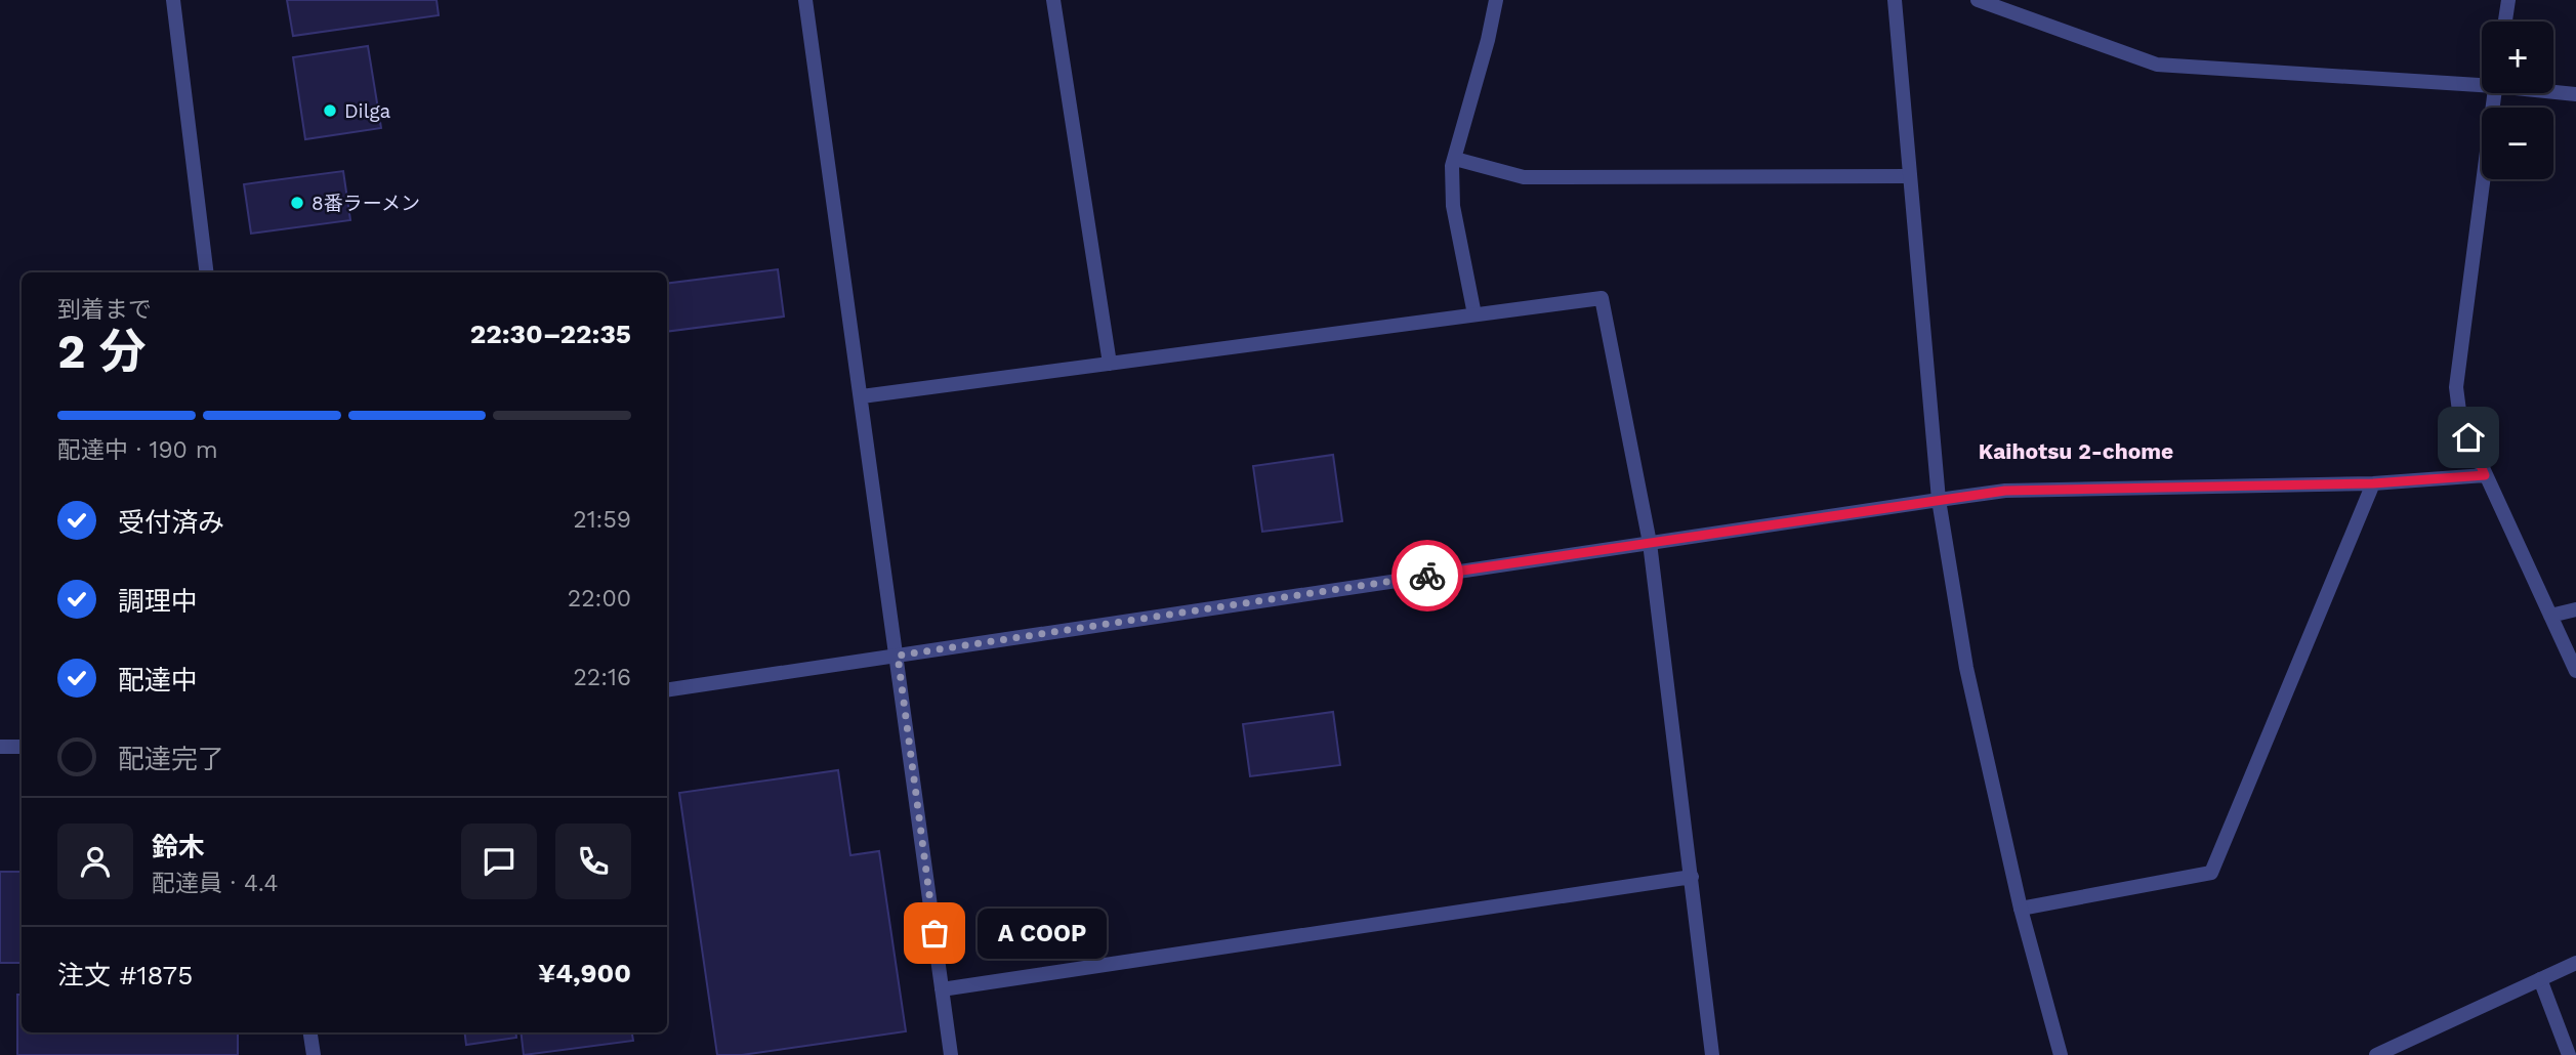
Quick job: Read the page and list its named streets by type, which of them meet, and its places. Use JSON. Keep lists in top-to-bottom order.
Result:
{
  "districts": ["Kaihotsu 2-chome"],
  "places": ["Dilga", "8番ラーメン", "A COOP"],
  "page": {
    "map_buttons": ["+", "−"],
    "heading": ["2 分", "到着まで", "22:30–22:35"],
    "panel": [
      "鈴木",
      "配達員 · 4.4",
      "注文 #1875",
      "¥4,900"
    ],
    "bar": "配達中 · 190 m",
    "list": [
      ["受付済み", "21:59"],
      ["調理中", "22:00"],
      ["配達中", "22:16"],
      "配達完了"
    ],
    "bubble": "A COOP"
  }
}
